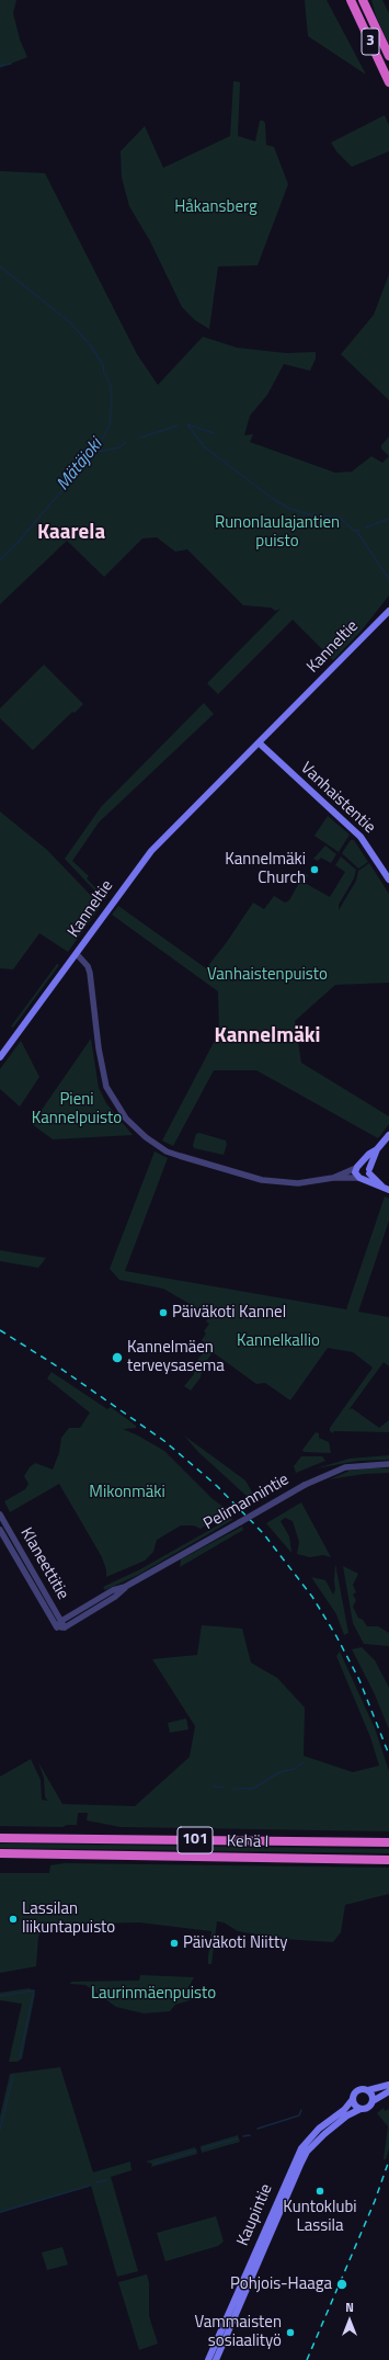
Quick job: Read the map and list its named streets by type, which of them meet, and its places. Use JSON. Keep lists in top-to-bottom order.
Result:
{
  "streets": {
    "highway": ["3", "101", "Kehä I"],
    "main road": ["Kanneltie", "Vanhaistentie", "Kaupintie"],
    "street": ["Pelimannintie", "Klaneettitie"]
  },
  "crossings": [
    ["Kanneltie", "Vanhaistentie"],
    ["Pelimannintie", "Klaneettitie"]
  ],
  "districts": ["Kaarela", "Kannelmäki"],
  "water": ["Mätäjoki"],
  "parks": [
    "Håkansberg",
    "Runonlaulajantien puisto",
    "Vanhaistenpuisto",
    "Pieni Kannelpuisto",
    "Kannelkallio",
    "Mikonmäki",
    "Laurinmäenpuisto"
  ],
  "places": [
    "Kannelmäki Church",
    "Päiväkoti Kannel",
    "Kannelmäen terveysasema",
    "Lassilan liikuntapuisto",
    "Päiväkoti Niitty",
    "Kuntoklubi Lassila",
    "Pohjois-Haaga",
    "Vammaisten sosiaalityö"
  ],
  "north": "top"
}
